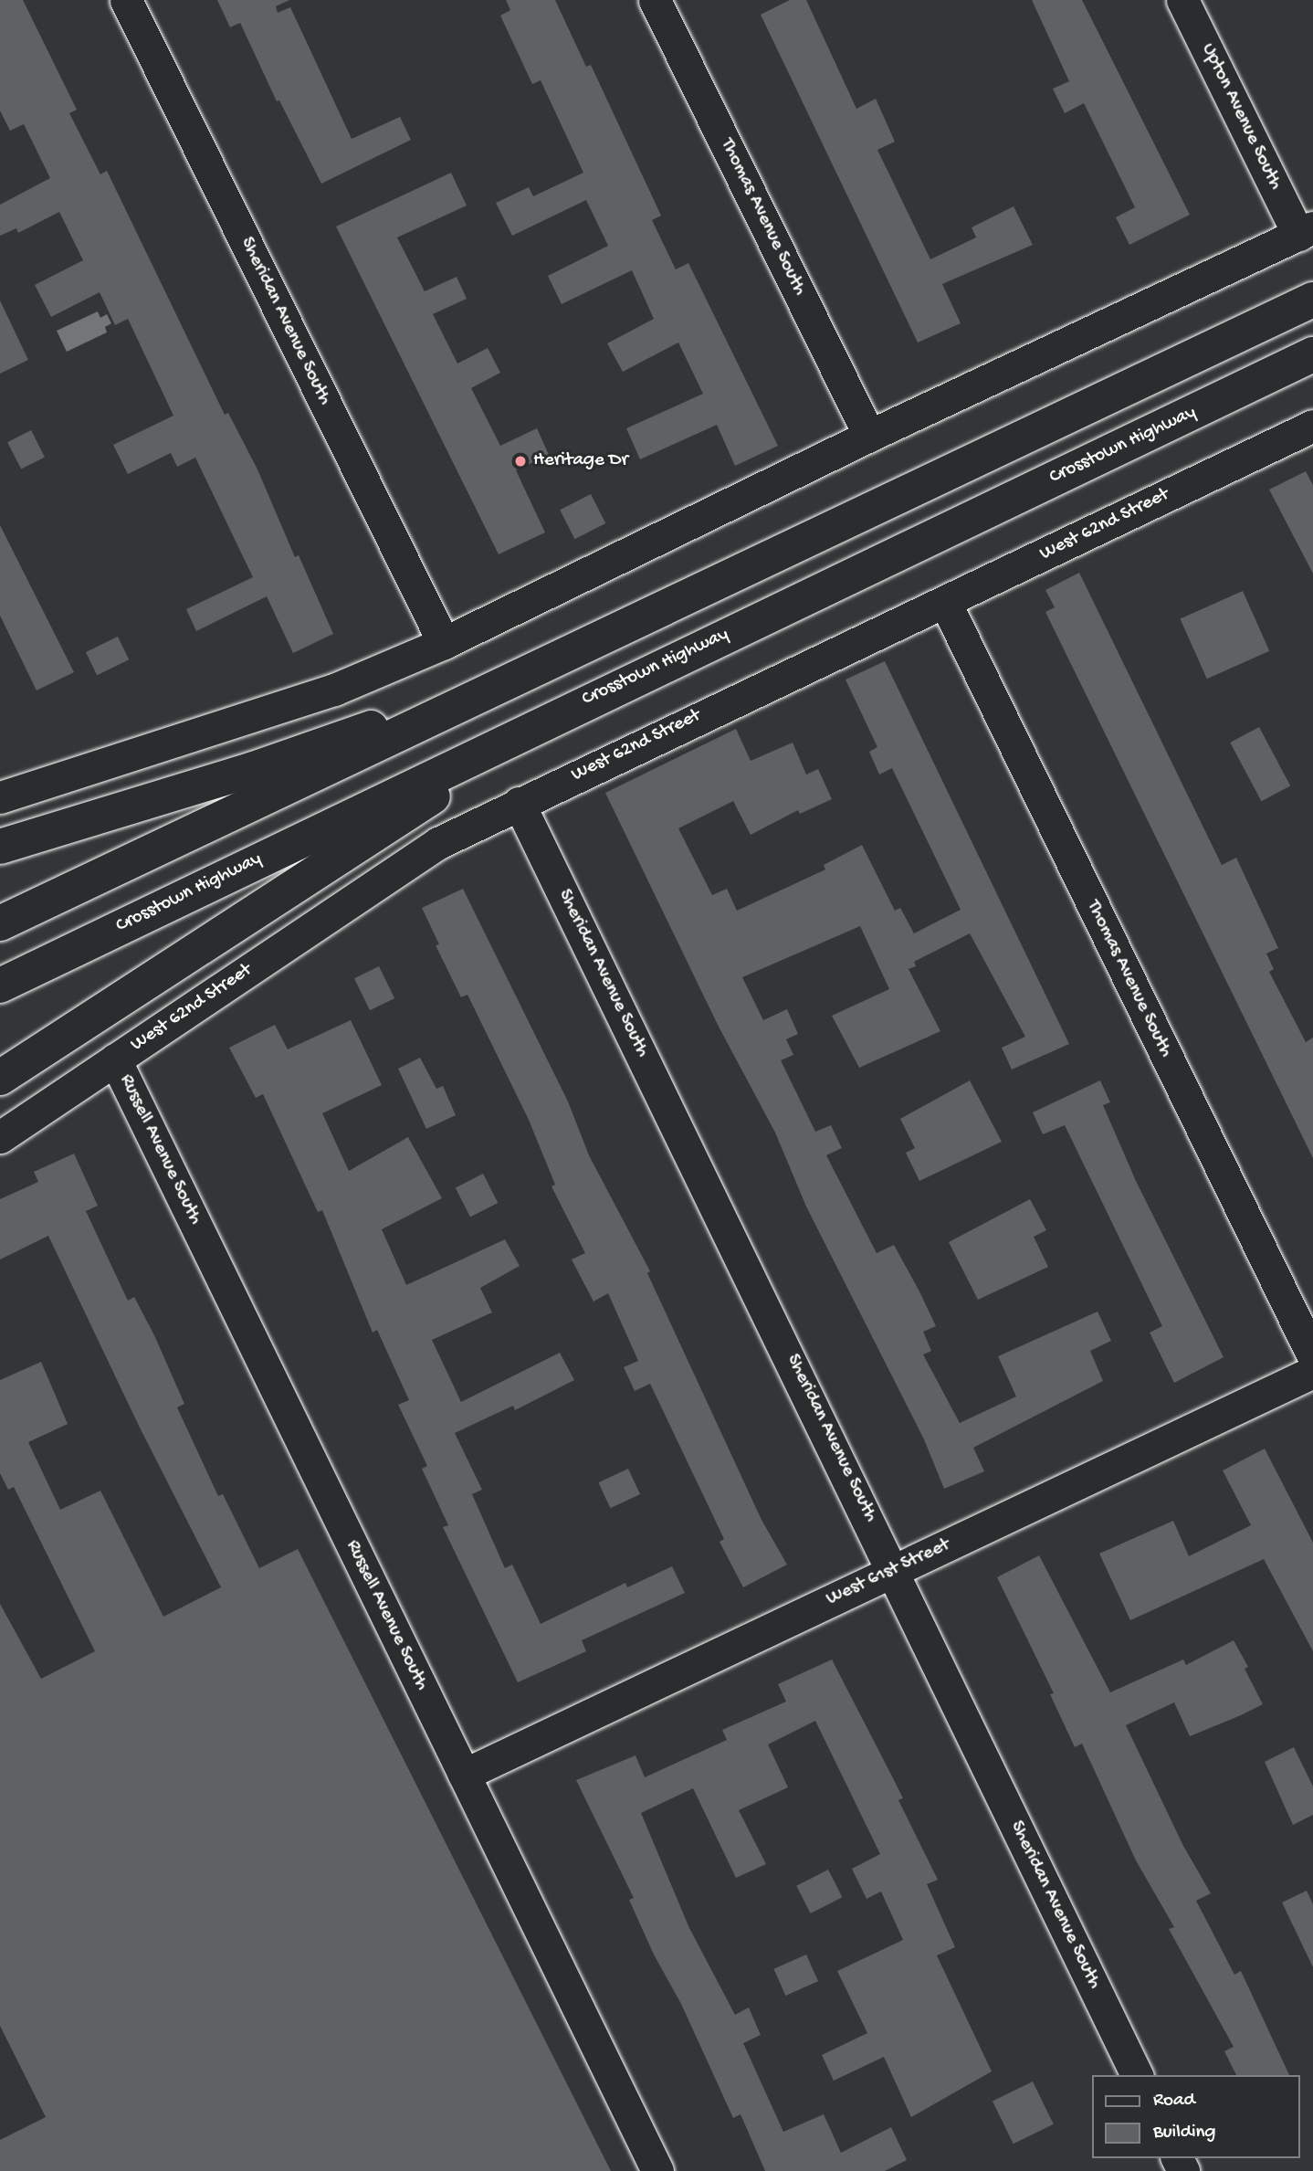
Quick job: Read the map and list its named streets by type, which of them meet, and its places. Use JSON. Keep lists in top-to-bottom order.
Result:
{
  "streets": {
    "highway": ["Crosstown Highway"],
    "street": [
      "Upton Avenue South",
      "Thomas Avenue South",
      "Sheridan Avenue South",
      "West 62nd Street",
      "Russell Avenue South",
      "West 61st Street"
    ]
  },
  "crossings": [
    ["Thomas Avenue South", "West 62nd Street"],
    ["Sheridan Avenue South", "West 62nd Street"],
    ["Sheridan Avenue South", "West 61st Street"],
    ["West 62nd Street", "Russell Avenue South"],
    ["Russell Avenue South", "West 61st Street"]
  ],
  "places": ["Heritage Dr"],
  "legend": ["Road", "Building"]
}
